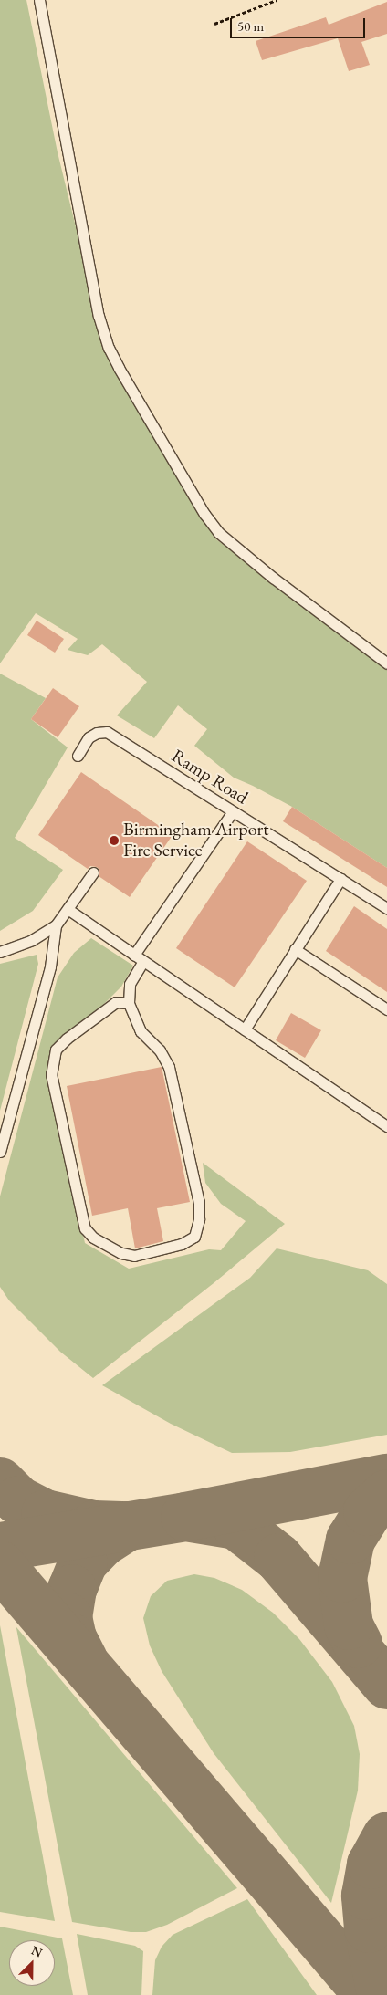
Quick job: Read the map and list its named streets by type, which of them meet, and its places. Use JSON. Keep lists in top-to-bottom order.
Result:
{
  "streets": {
    "lane": ["Ramp Road"]
  },
  "places": ["Birmingham Airport Fire Service"],
  "scale_bar": "50 m",
  "north": "top right"
}
